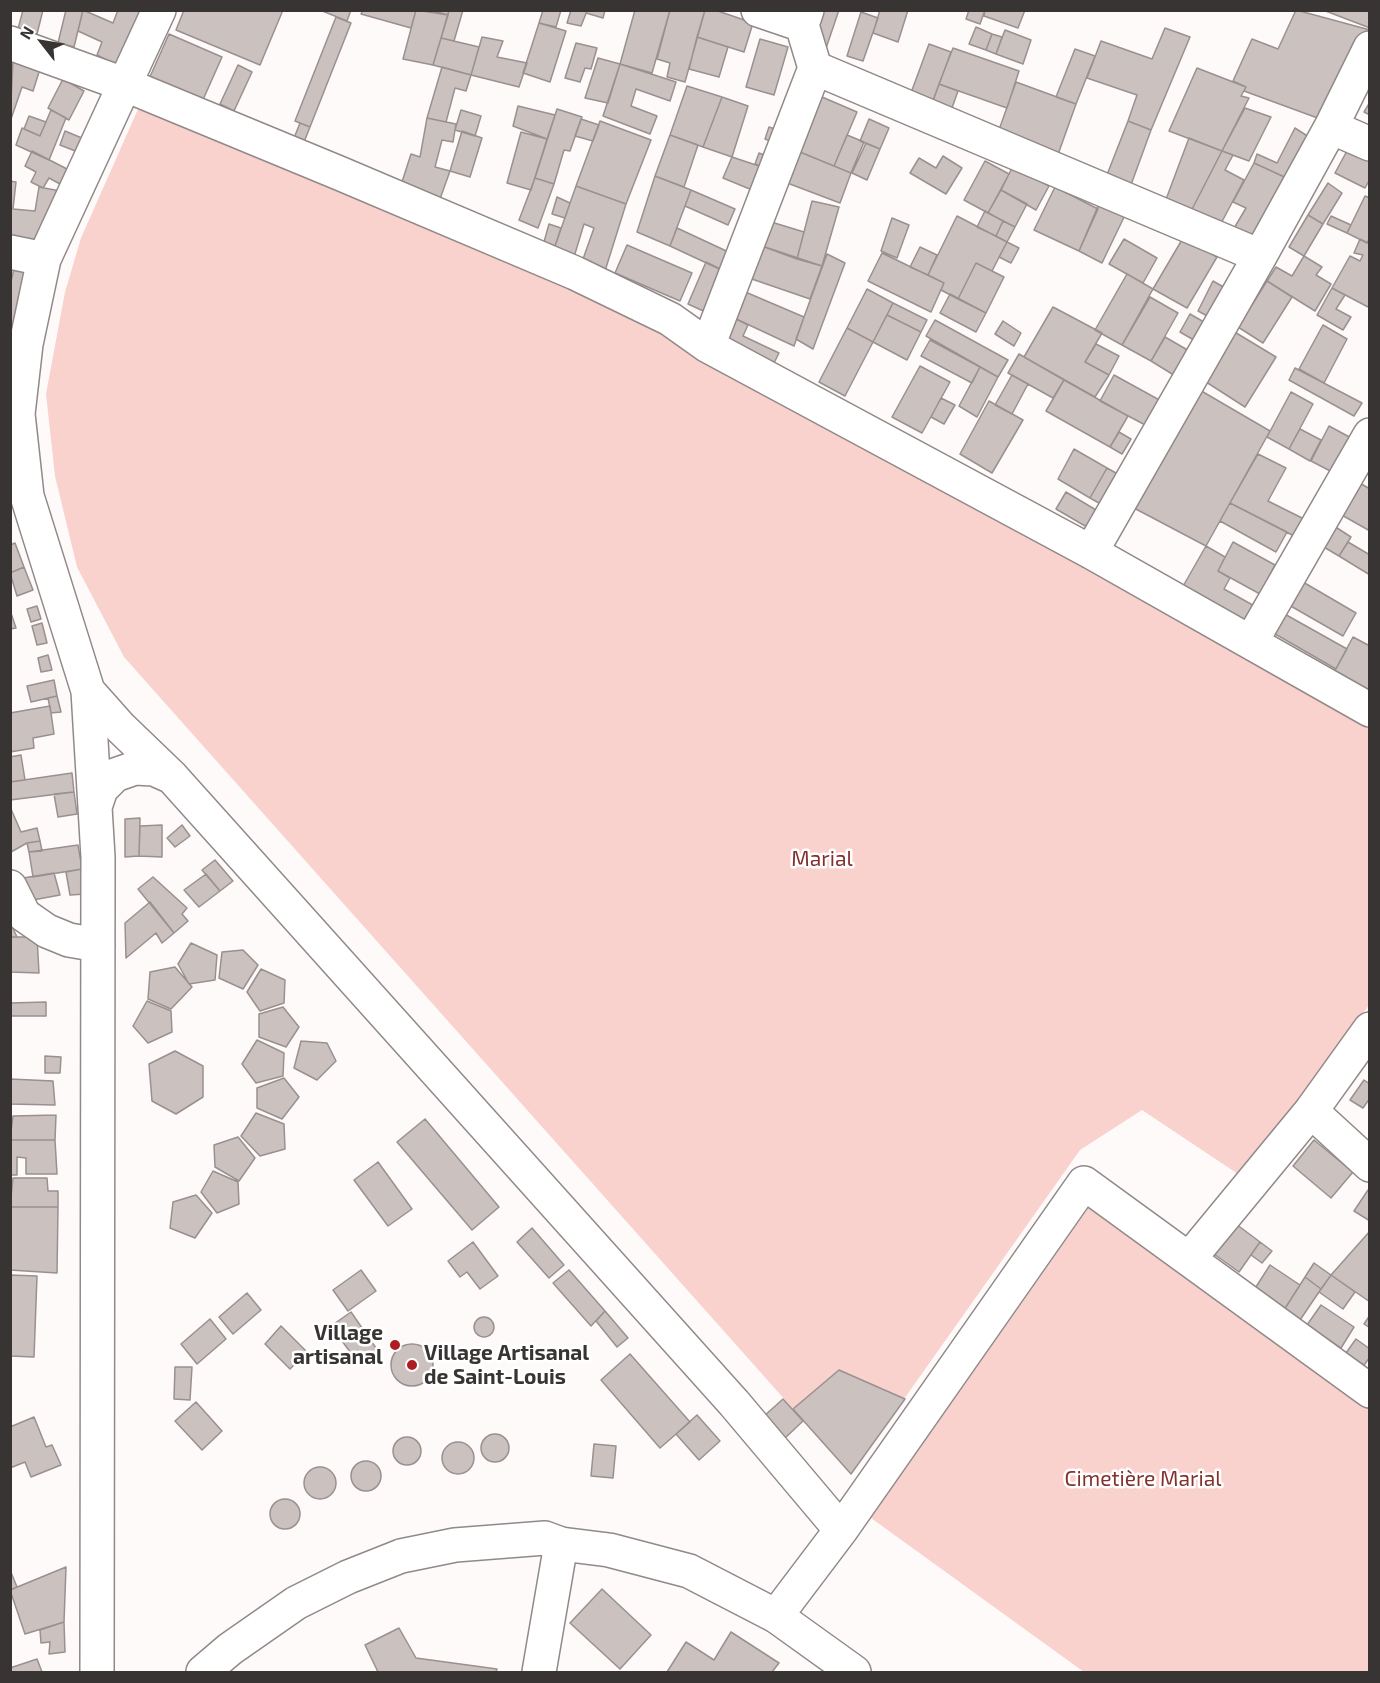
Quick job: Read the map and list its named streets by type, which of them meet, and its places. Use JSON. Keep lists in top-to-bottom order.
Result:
{
  "parks": ["Marial", "Cimetière Marial"],
  "places": ["Village artisanal", "Village Artisanal de Saint-Louis"],
  "north": "top left"
}
